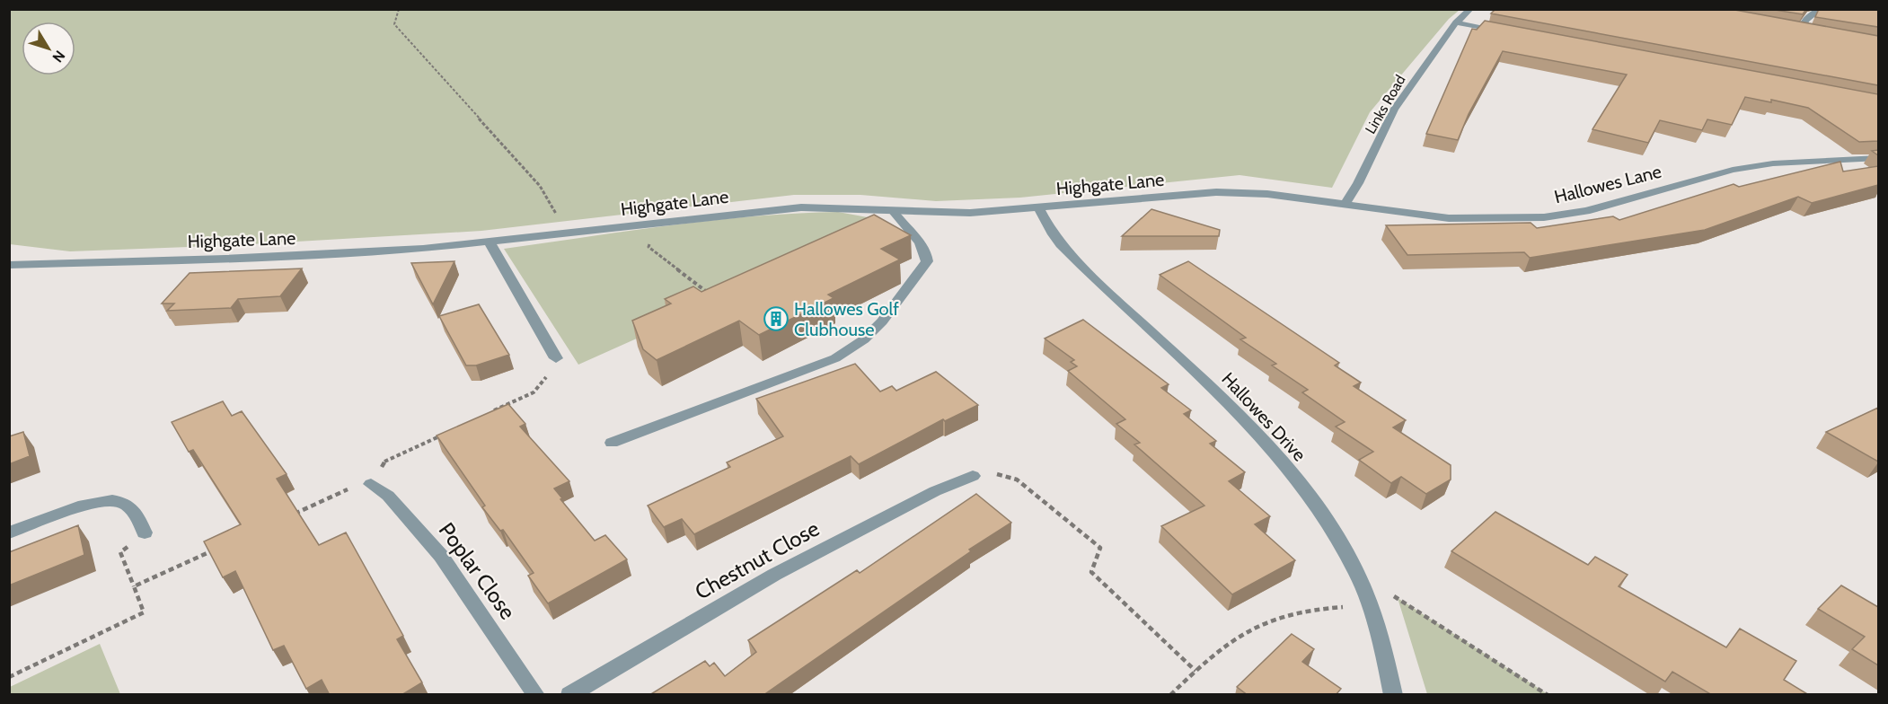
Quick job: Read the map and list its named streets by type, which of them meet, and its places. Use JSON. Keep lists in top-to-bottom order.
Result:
{
  "streets": {
    "street": [
      "Links Road",
      "Highgate Lane",
      "Hallowes Lane",
      "Hallowes Drive",
      "Chestnut Close",
      "Poplar Close"
    ]
  },
  "crossings": [
    ["Links Road", "Highgate Lane"],
    ["Links Road", "Hallowes Lane"],
    ["Highgate Lane", "Hallowes Lane"],
    ["Highgate Lane", "Hallowes Drive"]
  ],
  "places": {
    "building": ["Hallowes Golf Clubhouse"]
  },
  "north": "bottom right"
}
